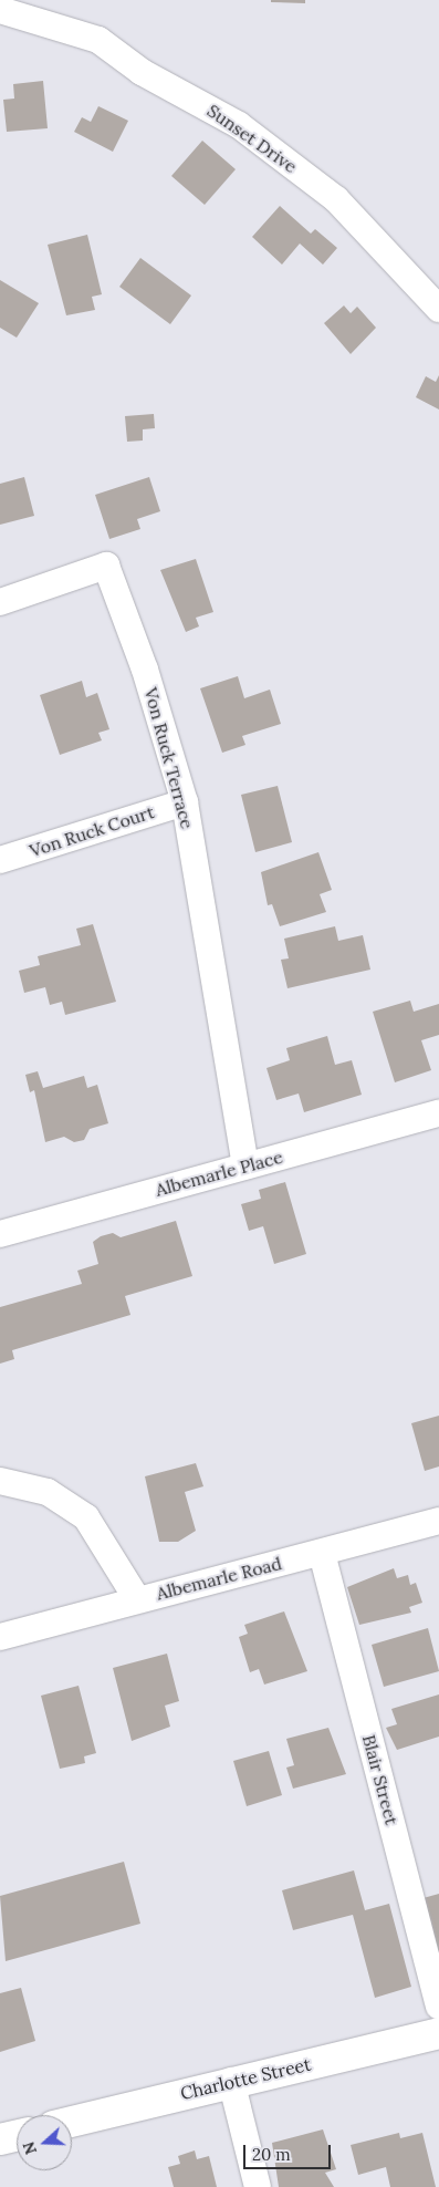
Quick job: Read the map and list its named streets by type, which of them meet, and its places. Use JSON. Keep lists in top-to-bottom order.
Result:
{
  "streets": {
    "street": [
      "Sunset Drive",
      "Von Ruck Terrace",
      "Von Ruck Court",
      "Albemarle Place",
      "Albemarle Road",
      "Blair Street",
      "Charlotte Street"
    ]
  },
  "crossings": [
    ["Von Ruck Terrace", "Von Ruck Court"],
    ["Von Ruck Terrace", "Albemarle Place"],
    ["Albemarle Road", "Blair Street"]
  ],
  "scale_bar": "20 m",
  "north": "left"
}
